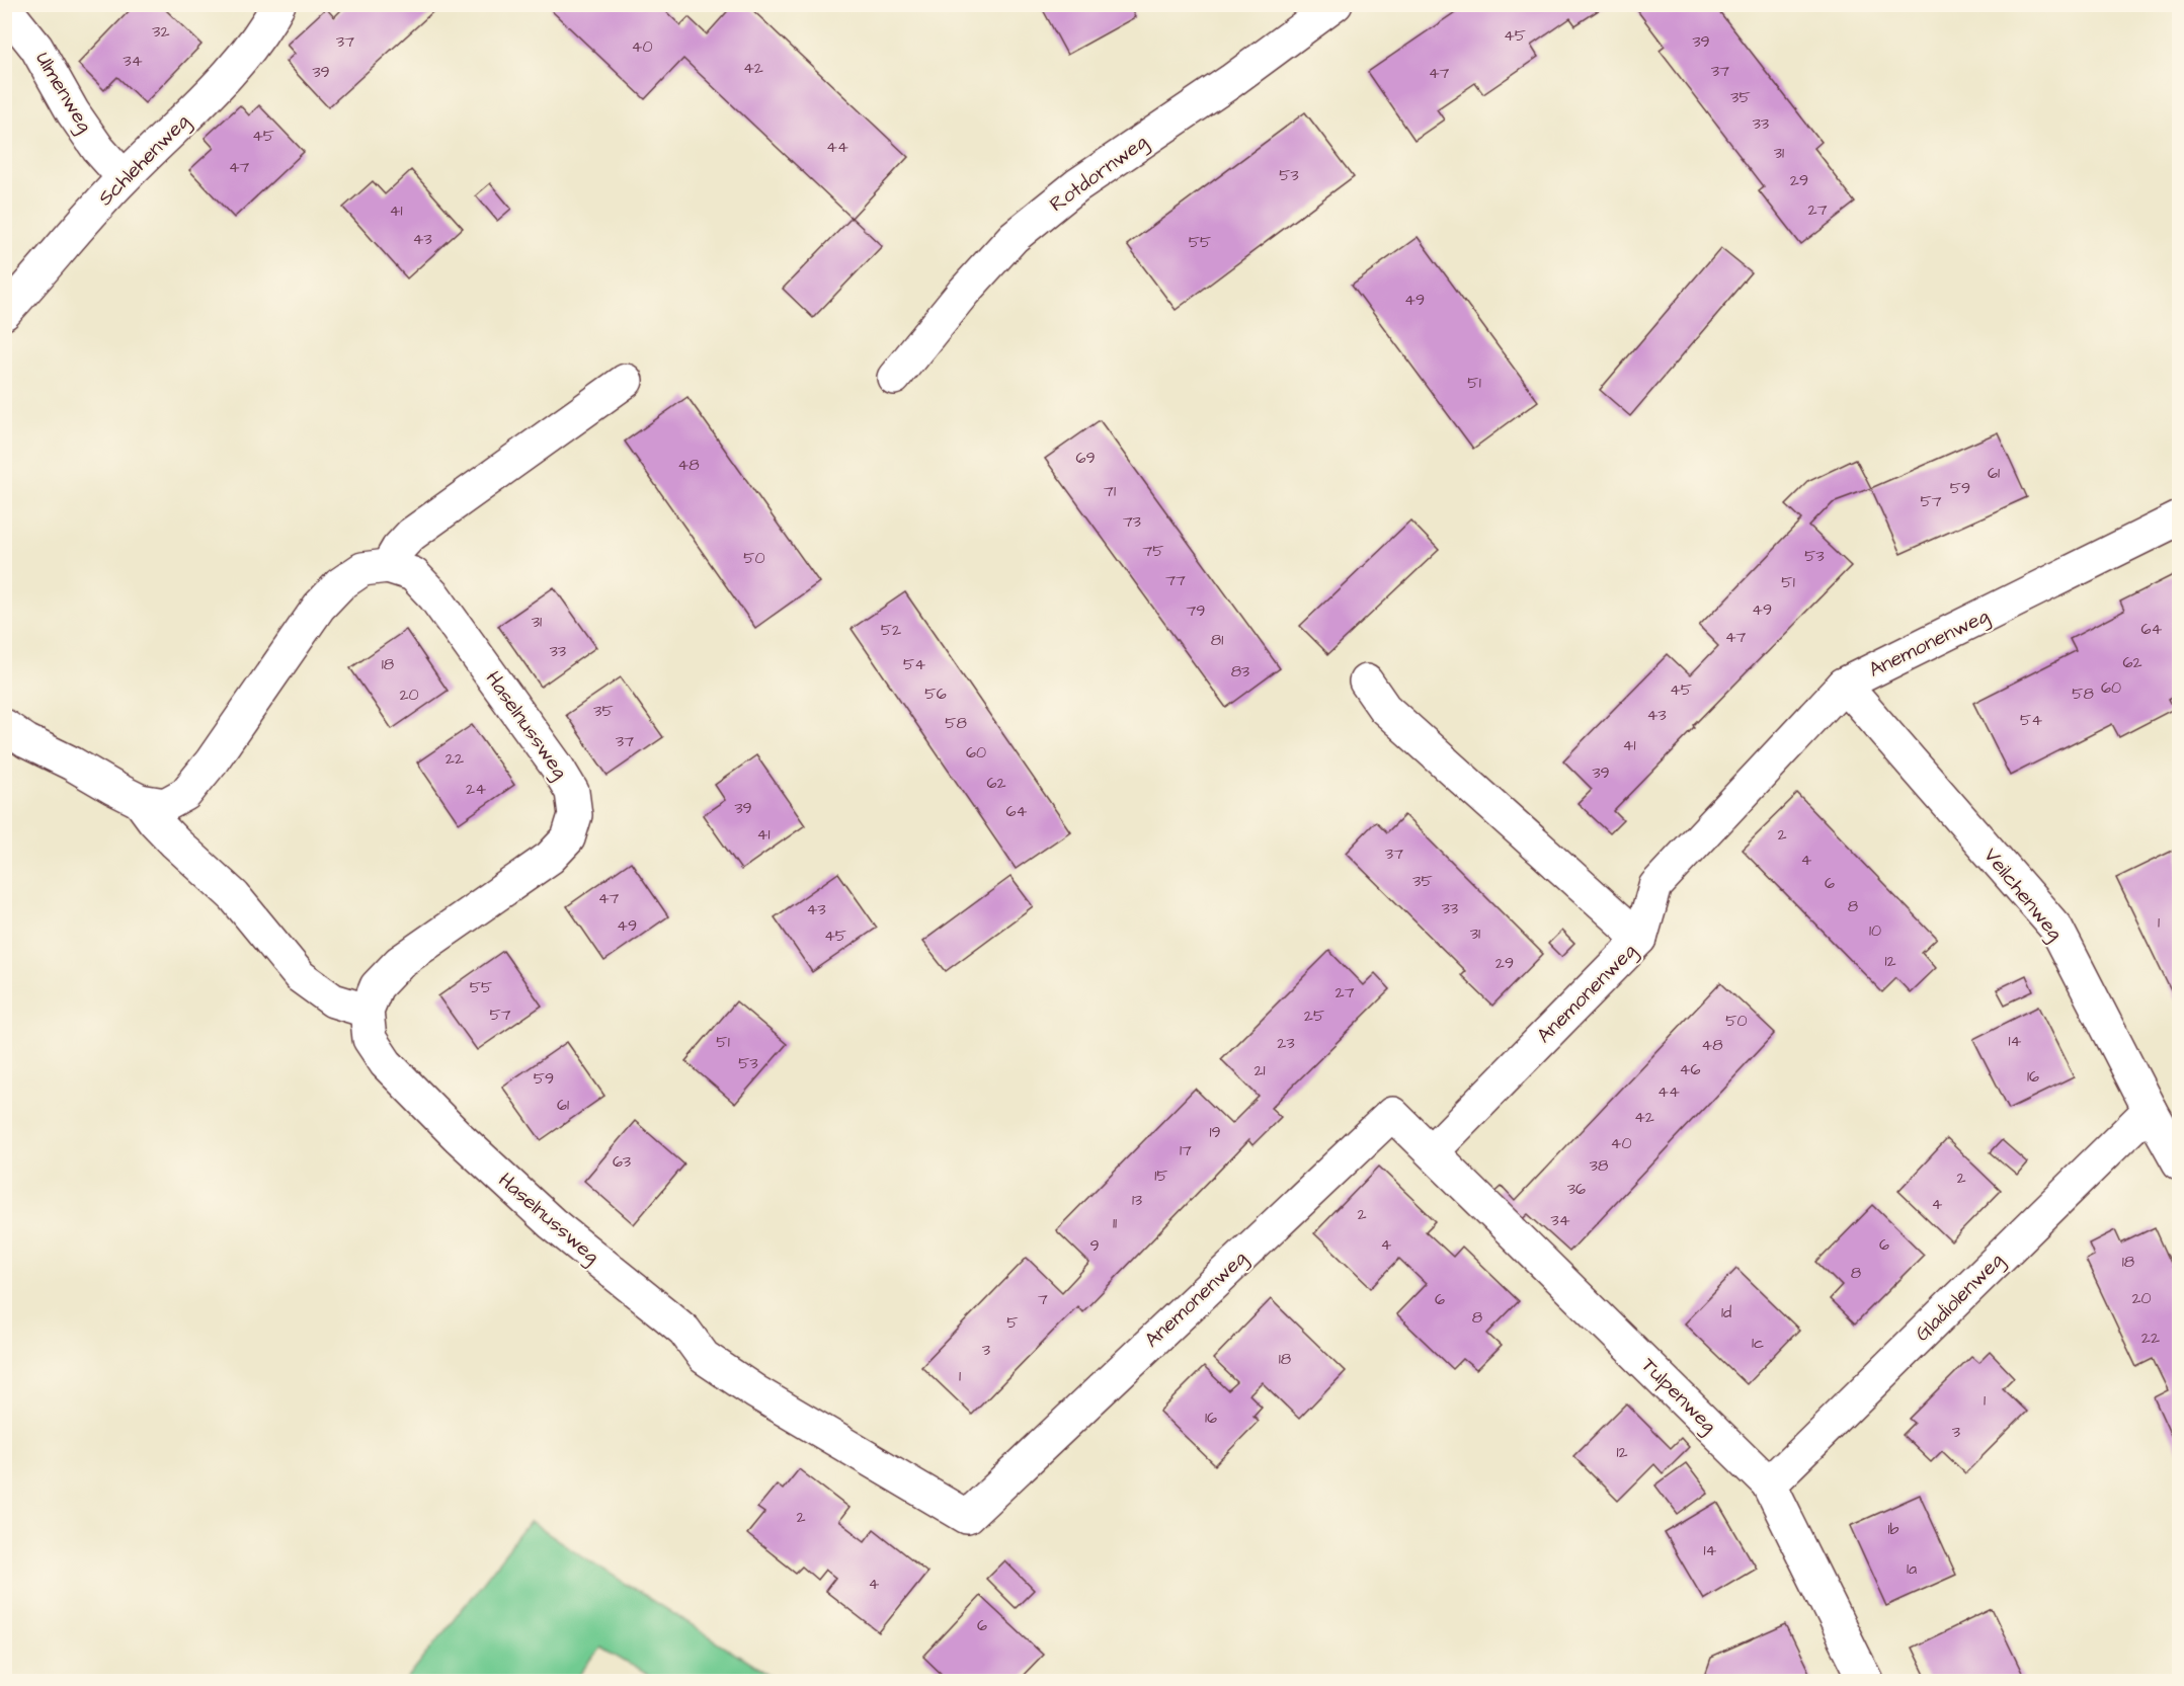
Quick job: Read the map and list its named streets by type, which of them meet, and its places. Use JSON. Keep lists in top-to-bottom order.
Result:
{
  "streets": {
    "street": [
      "Ulmenweg",
      "Schlehenweg",
      "Rotdornweg",
      "Anemonenweg",
      "Haselnussweg",
      "Veilchenweg",
      "Gladiolenweg",
      "Tulpenweg"
    ]
  },
  "crossings": [
    ["Ulmenweg", "Schlehenweg"],
    ["Anemonenweg", "Haselnussweg"],
    ["Anemonenweg", "Veilchenweg"],
    ["Anemonenweg", "Tulpenweg"],
    ["Veilchenweg", "Gladiolenweg"],
    ["Gladiolenweg", "Tulpenweg"]
  ],
  "house_numbers": [
    "32",
    "45",
    "37",
    "39",
    "40",
    "34",
    "42",
    "37",
    "39",
    "47",
    "35",
    "33",
    "45",
    "44",
    "31",
    "47",
    "53",
    "29",
    "27",
    "41",
    "43",
    "55",
    "49",
    "51",
    "69",
    "48",
    "61",
    "59",
    "71",
    "57",
    "73",
    "75",
    "53",
    "50",
    "77",
    "51",
    "49",
    "79",
    "31",
    "64",
    "52",
    "47",
    "81",
    "33",
    "62",
    "18",
    "54",
    "83",
    "60",
    "45",
    "56",
    "58",
    "20",
    "35",
    "43",
    "54",
    "58",
    "37",
    "41",
    "60",
    "22",
    "39",
    "62",
    "24",
    "39",
    "64",
    "41",
    "2",
    "37",
    "4",
    "35",
    "6",
    "47",
    "8",
    "33",
    "43",
    "1",
    "49",
    "10",
    "31",
    "45",
    "12",
    "29",
    "55",
    "27",
    "57",
    "25",
    "50",
    "14",
    "51",
    "23",
    "48",
    "53",
    "46",
    "21",
    "16",
    "59",
    "44",
    "61",
    "42",
    "19",
    "40",
    "17",
    "63",
    "38",
    "15",
    "2",
    "36",
    "13",
    "4",
    "2",
    "34",
    "11",
    "4",
    "6",
    "9",
    "18",
    "8",
    "20",
    "7",
    "6",
    "1d",
    "8",
    "5",
    "22",
    "1c",
    "3",
    "18",
    "1",
    "1",
    "16",
    "3",
    "12",
    "2",
    "1b",
    "14",
    "1a",
    "4",
    "6"
  ]
}
